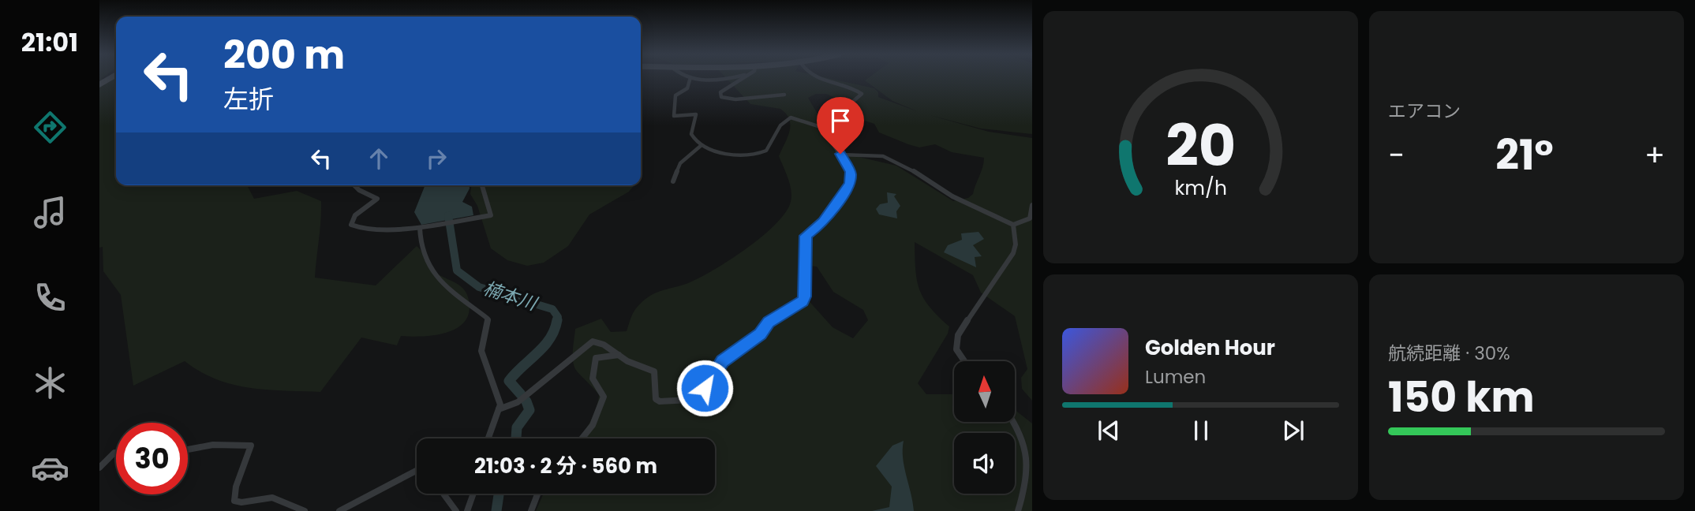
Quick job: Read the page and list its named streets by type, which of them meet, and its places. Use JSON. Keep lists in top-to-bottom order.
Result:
{
  "water": ["楠本川"],
  "north": "top",
  "page": {
    "tabs": "21:01",
    "tile": [
      "エアコン",
      ["航続距離 · 30%", "150 km"]
    ],
    "turn": ["200 m", "左折"],
    "heat": ["−", "21°", "+"],
    "song": ["Golden Hour", "Lumen"],
    "limit": "30",
    "trip": "21:03 · 2 分 · 560 m",
    "gauge": ["20", "km/h"]
  }
}
